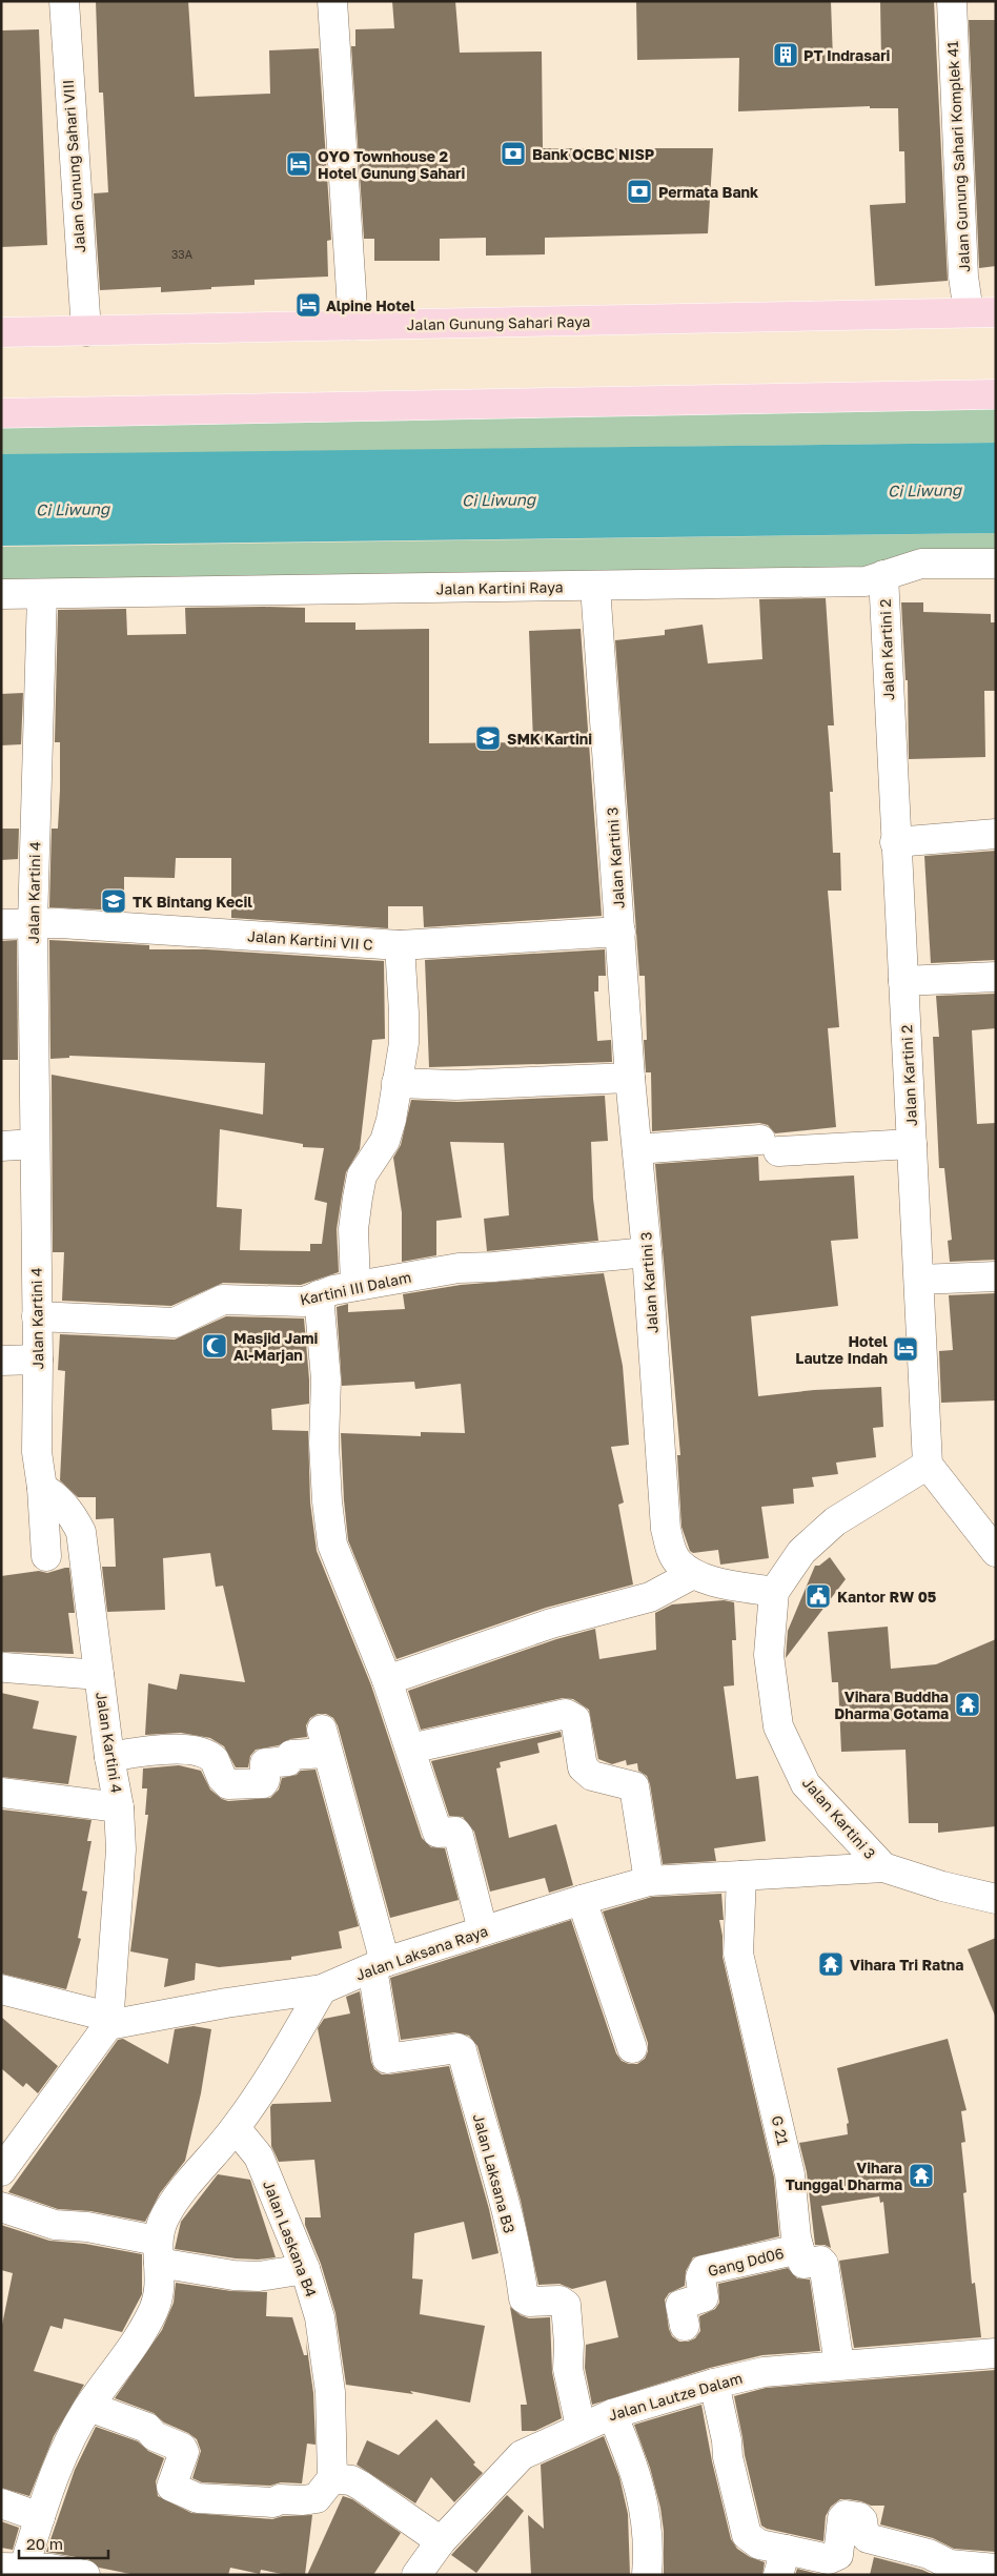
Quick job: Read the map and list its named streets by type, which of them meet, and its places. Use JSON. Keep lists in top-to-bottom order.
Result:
{
  "streets": {
    "main road": ["Jalan Gunung Sahari Raya"],
    "street": [
      "Jalan Gunung Sahari Komplek 41",
      "Jalan Gunung Sahari VIII",
      "Jalan Kartini Raya",
      "Jalan Kartini 2",
      "Jalan Kartini 3",
      "Jalan Kartini 4",
      "Jalan Kartini VII C",
      "Kartini III Dalam",
      "Jalan Laksana Raya",
      "G 21",
      "Jalan Laksana B3",
      "Jalan Laskana B4",
      "Gang Dd06",
      "Jalan Lautze Dalam"
    ]
  },
  "crossings": [
    ["Jalan Gunung Sahari Komplek 41", "Jalan Gunung Sahari Raya"],
    ["Jalan Gunung Sahari VIII", "Jalan Gunung Sahari Raya"],
    ["Jalan Kartini Raya", "Jalan Kartini 2"],
    ["Jalan Kartini Raya", "Jalan Kartini 3"],
    ["Jalan Kartini Raya", "Jalan Kartini 4"],
    ["Jalan Kartini 3", "Jalan Kartini VII C"],
    ["Jalan Kartini 3", "Kartini III Dalam"],
    ["Jalan Kartini 3", "Jalan Laksana Raya"],
    ["Jalan Kartini 4", "Jalan Kartini VII C"],
    ["Jalan Kartini 4", "Kartini III Dalam"],
    ["Jalan Kartini 4", "Jalan Laksana Raya"],
    ["Jalan Laksana Raya", "G 21"],
    ["Jalan Laksana Raya", "Jalan Laksana B3"],
    ["G 21", "Gang Dd06"],
    ["Jalan Laksana B3", "Jalan Lautze Dalam"]
  ],
  "water": ["Ci Liwung"],
  "places": {
    "building": ["PT Indrasari"],
    "bank": ["Bank OCBC NISP", "Permata Bank"],
    "hotel": ["OYO Townhouse 2 Hotel Gunung Sahari", "Alpine Hotel", "Hotel Lautze Indah"],
    "school or university": ["SMK Kartini", "TK Bintang Kecil"],
    "mosque": ["Masjid Jami Al-Marjan"],
    "public building": ["Kantor RW 05"],
    "temple": ["Vihara Buddha Dharma Gotama", "Vihara Tri Ratna", "Vihara Tunggal Dharma"]
  },
  "house_numbers": ["33A"],
  "scale_bar": "20 m"
}
